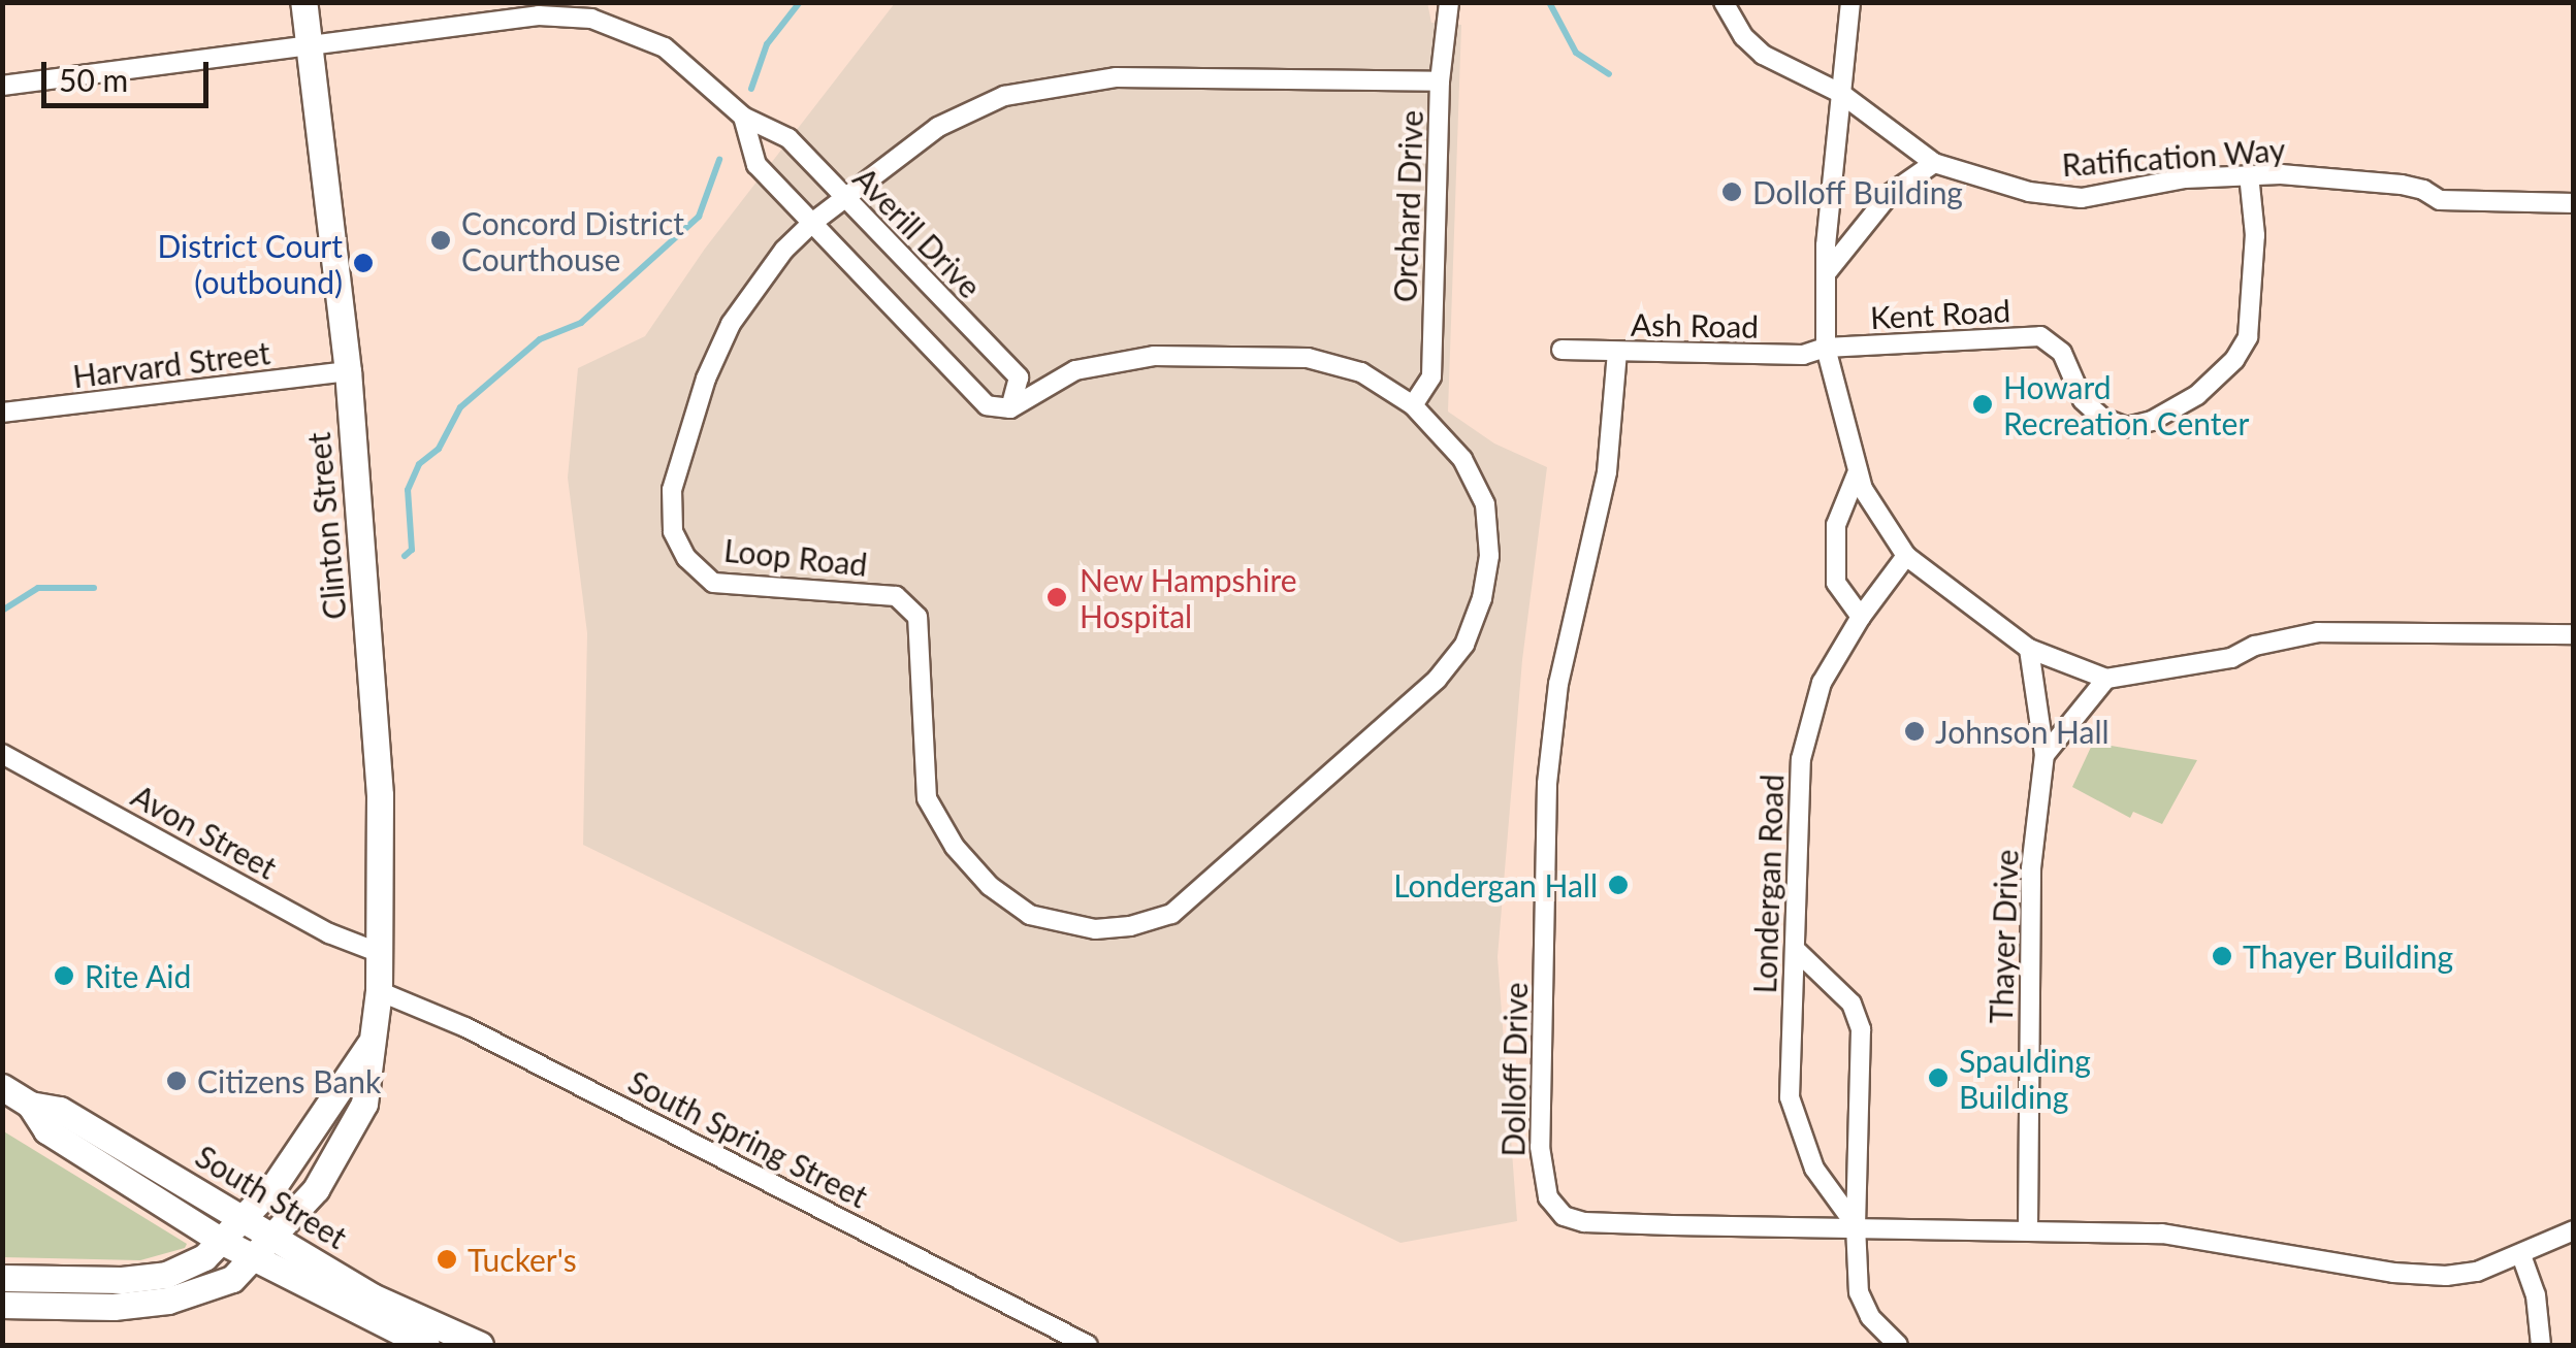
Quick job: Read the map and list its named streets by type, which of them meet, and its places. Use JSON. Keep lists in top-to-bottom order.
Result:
{
  "streets": {
    "main road": ["Clinton Street", "South Street"],
    "street": [
      "Ratification Way",
      "Orchard Drive",
      "Averill Drive",
      "Kent Road",
      "Ash Road",
      "Harvard Street",
      "Loop Road",
      "Avon Street",
      "Londergan Road",
      "Thayer Drive",
      "Dolloff Drive",
      "South Spring Street"
    ]
  },
  "crossings": [
    ["Ratification Way", "Kent Road"],
    ["Orchard Drive", "Loop Road"],
    ["Averill Drive", "Clinton Street"],
    ["Averill Drive", "Loop Road"],
    ["Kent Road", "Ash Road"],
    ["Ash Road", "Dolloff Drive"],
    ["Harvard Street", "Clinton Street"],
    ["Clinton Street", "Avon Street"],
    ["Clinton Street", "South Spring Street"],
    ["Clinton Street", "South Street"],
    ["Londergan Road", "Dolloff Drive"],
    ["Thayer Drive", "Dolloff Drive"]
  ],
  "places": [
    "Dolloff Building",
    "Concord District Courthouse",
    "District Court (outbound)",
    "Howard Recreation Center",
    "New Hampshire Hospital",
    "Johnson Hall",
    "Londergan Hall",
    "Thayer Building",
    "Rite Aid",
    "Spaulding Building",
    "Citizens Bank",
    "Tucker's"
  ],
  "scale_bar": "50 m"
}
